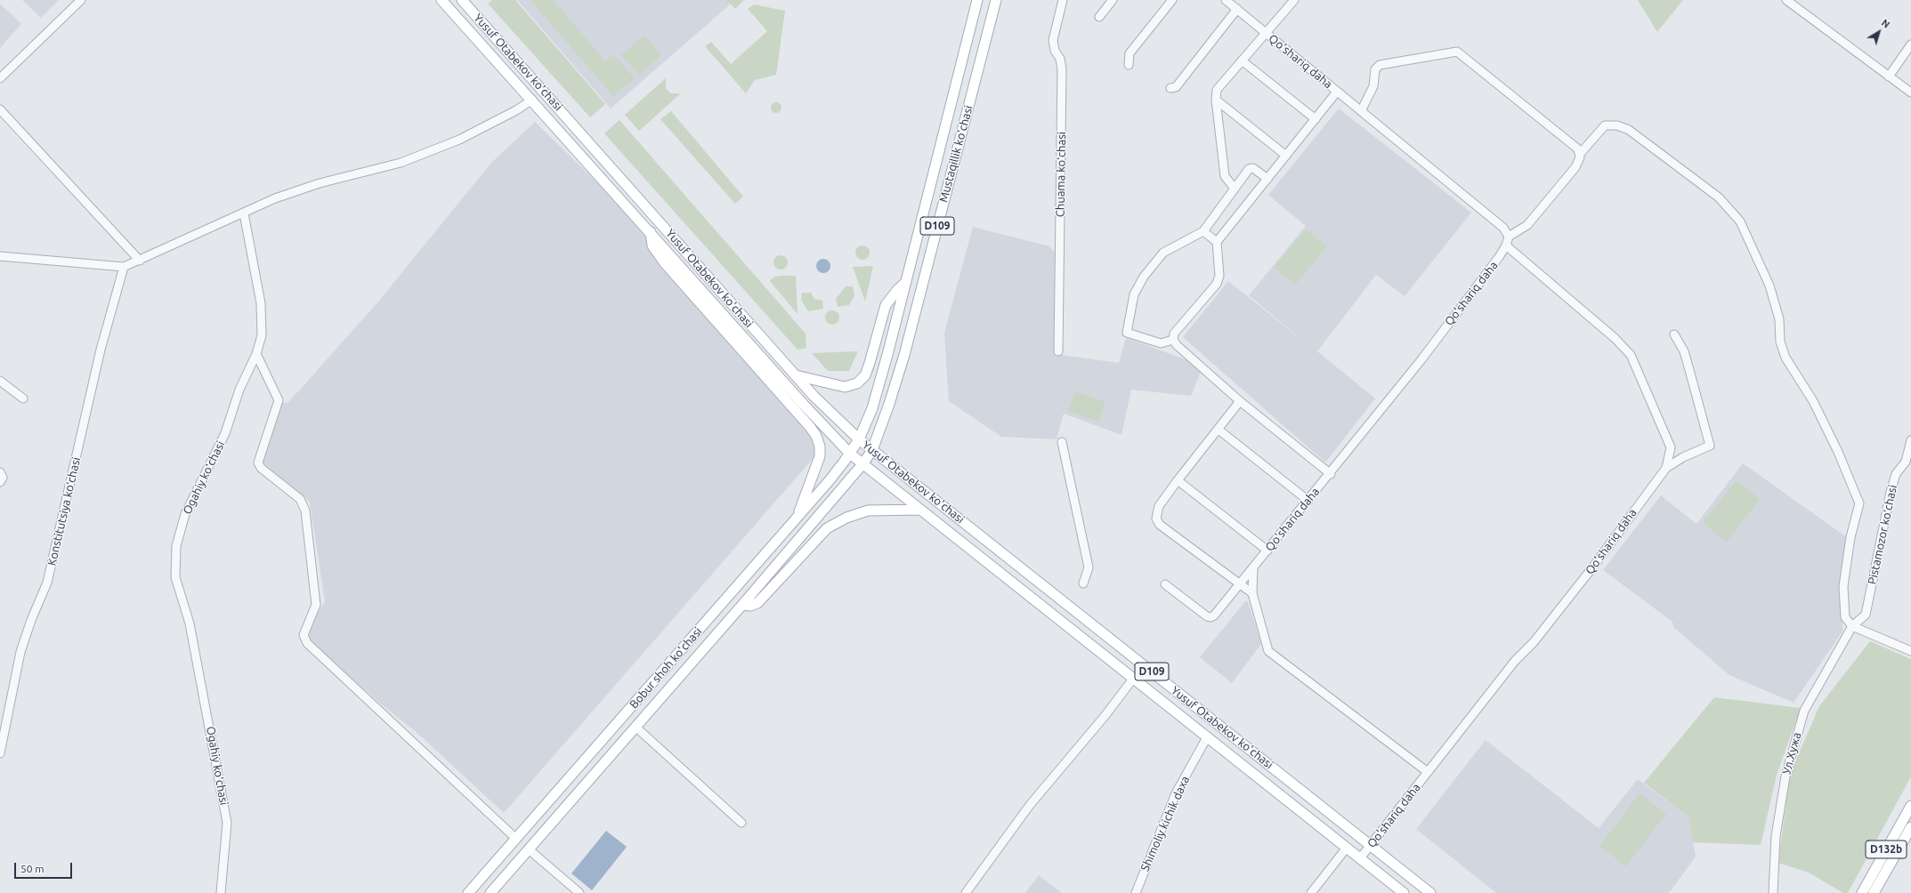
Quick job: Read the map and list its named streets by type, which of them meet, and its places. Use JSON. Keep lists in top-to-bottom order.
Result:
{
  "streets": {
    "main road": [
      "Yusuf Otabekov ko'chasi",
      "Mustaqillik ko'chasi",
      "D109",
      "Bobur shoh ko'chasi",
      "D132b"
    ],
    "street": [
      "Qo'shariq daha",
      "Chuama koʻchasi",
      "Ogahiy koʻchasi",
      "Konstitutsiya koʻchasi",
      "Pistamozor koʻchasi",
      "Ул.Хужа",
      "Shimoliy kichik daxa"
    ]
  },
  "crossings": [
    ["Qo'shariq daha", "Yusuf Otabekov ko'chasi"],
    ["Yusuf Otabekov ko'chasi", "Mustaqillik ko'chasi"],
    ["Yusuf Otabekov ko'chasi", "Bobur shoh ko'chasi"],
    ["Yusuf Otabekov ko'chasi", "Shimoliy kichik daxa"],
    ["Mustaqillik ko'chasi", "Bobur shoh ko'chasi"],
    ["Pistamozor koʻchasi", "Ул.Хужа"]
  ],
  "scale_bar": "50 m",
  "north": "top right"
}
